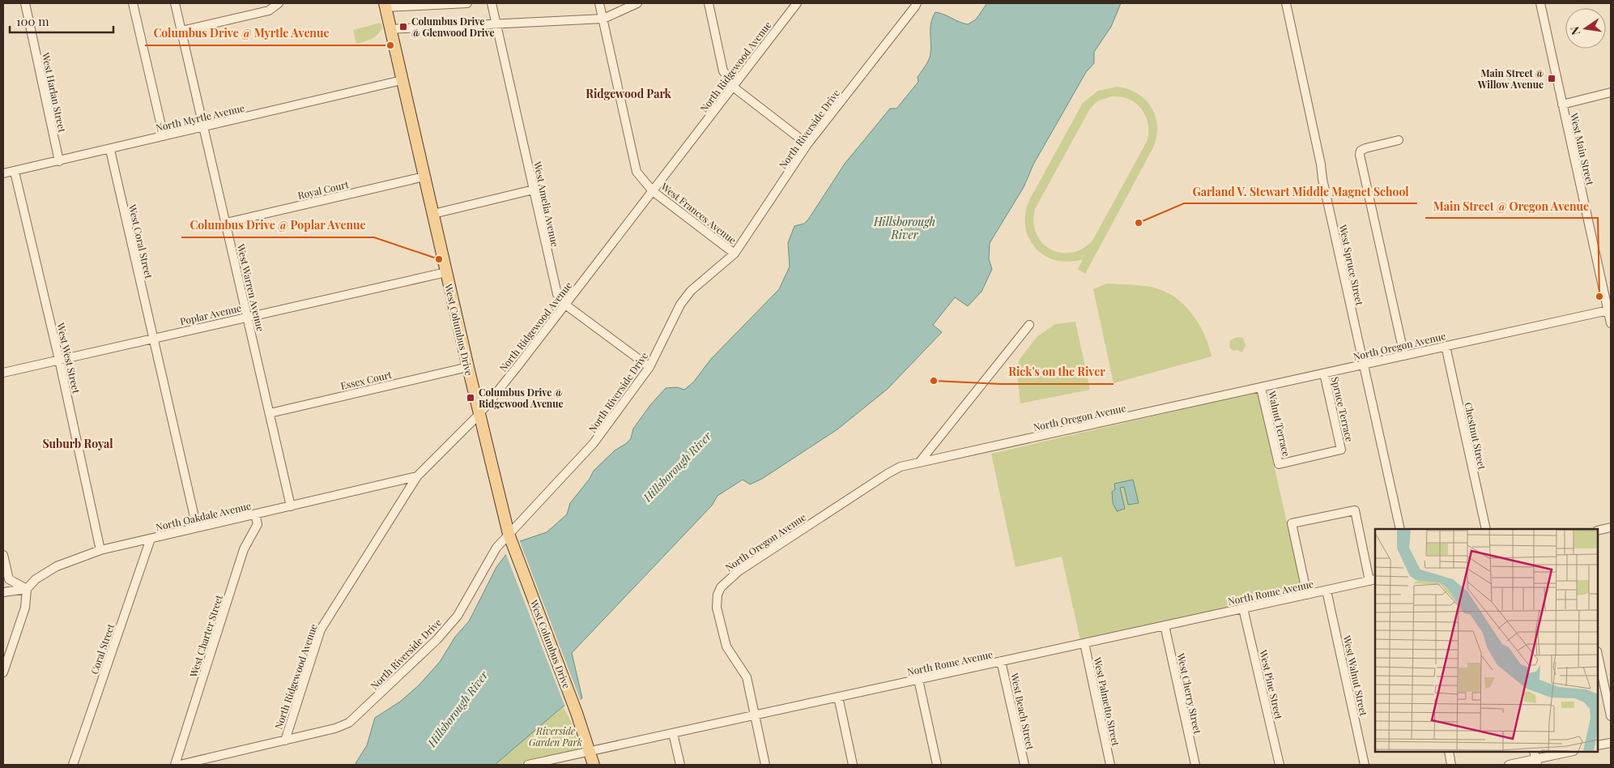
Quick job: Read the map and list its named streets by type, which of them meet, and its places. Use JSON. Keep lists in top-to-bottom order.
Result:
{
  "streets": {
    "main road": ["West Columbus Drive"],
    "street": [
      "North Ridgewood Avenue",
      "West Harlan Street",
      "North Myrtle Avenue",
      "North Riverside Drive",
      "West Main Street",
      "Royal Court",
      "West Amelia Avenue",
      "West Frances Avenue",
      "West Coral Street",
      "West Spruce Street",
      "West Warren Avenue",
      "Poplar Avenue",
      "North Oregon Avenue",
      "West West Street",
      "Essex Court",
      "Spruce Terrace",
      "Walnut Terrace",
      "Chestnut Street",
      "North Oakdale Avenue",
      "North Rome Avenue",
      "West Charter Street",
      "Coral Street",
      "West Walnut Street",
      "West Pine Street",
      "West Cherry Street",
      "West Palmetto Street",
      "West Beach Street"
    ]
  },
  "crossings": [
    ["North Ridgewood Avenue", "North Riverside Drive"],
    ["North Ridgewood Avenue", "West Amelia Avenue"],
    ["North Ridgewood Avenue", "West Frances Avenue"],
    ["North Ridgewood Avenue", "West Columbus Drive"],
    ["North Ridgewood Avenue", "North Oakdale Avenue"],
    ["West Harlan Street", "North Myrtle Avenue"],
    ["North Myrtle Avenue", "West Coral Street"],
    ["North Myrtle Avenue", "West Warren Avenue"],
    ["North Myrtle Avenue", "West Columbus Drive"],
    ["North Myrtle Avenue", "West West Street"],
    ["North Riverside Drive", "West Amelia Avenue"],
    ["North Riverside Drive", "West Frances Avenue"],
    ["North Riverside Drive", "West Columbus Drive"],
    ["West Main Street", "North Oregon Avenue"],
    ["Royal Court", "West Warren Avenue"],
    ["Royal Court", "West Columbus Drive"],
    ["West Coral Street", "Poplar Avenue"],
    ["West Spruce Street", "North Oregon Avenue"],
    ["West Warren Avenue", "Poplar Avenue"],
    ["West Warren Avenue", "Essex Court"],
    ["West Warren Avenue", "North Oakdale Avenue"],
    ["Poplar Avenue", "West Columbus Drive"],
    ["Poplar Avenue", "West West Street"],
    ["West Columbus Drive", "Essex Court"],
    ["West Columbus Drive", "North Rome Avenue"],
    ["North Oregon Avenue", "Spruce Terrace"],
    ["North Oregon Avenue", "Walnut Terrace"],
    ["North Oregon Avenue", "Chestnut Street"],
    ["North Oregon Avenue", "North Rome Avenue"],
    ["West West Street", "North Oakdale Avenue"],
    ["Spruce Terrace", "Walnut Terrace"],
    ["North Oakdale Avenue", "West Charter Street"],
    ["North Oakdale Avenue", "Coral Street"],
    ["North Rome Avenue", "West Walnut Street"],
    ["North Rome Avenue", "West Pine Street"],
    ["North Rome Avenue", "West Cherry Street"],
    ["North Rome Avenue", "West Palmetto Street"],
    ["North Rome Avenue", "West Beach Street"]
  ],
  "districts": ["Ridgewood Park", "Suburb Royal"],
  "water": ["Hillsborough River"],
  "parks": ["Riverside Garden Park"],
  "places": {
    "transit": ["Columbus Drive @ Glenwood Drive", "Main Street @ Willow Avenue", "Columbus Drive @ Ridgewood Avenue"],
    "other": [
      "Columbus Drive @ Myrtle Avenue",
      "Garland V. Stewart Middle Magnet School",
      "Columbus Drive @ Poplar Avenue",
      "Main Street @ Oregon Avenue",
      "Rick's on the River"
    ]
  },
  "scale_bar": "100 m",
  "north": "left"
}
